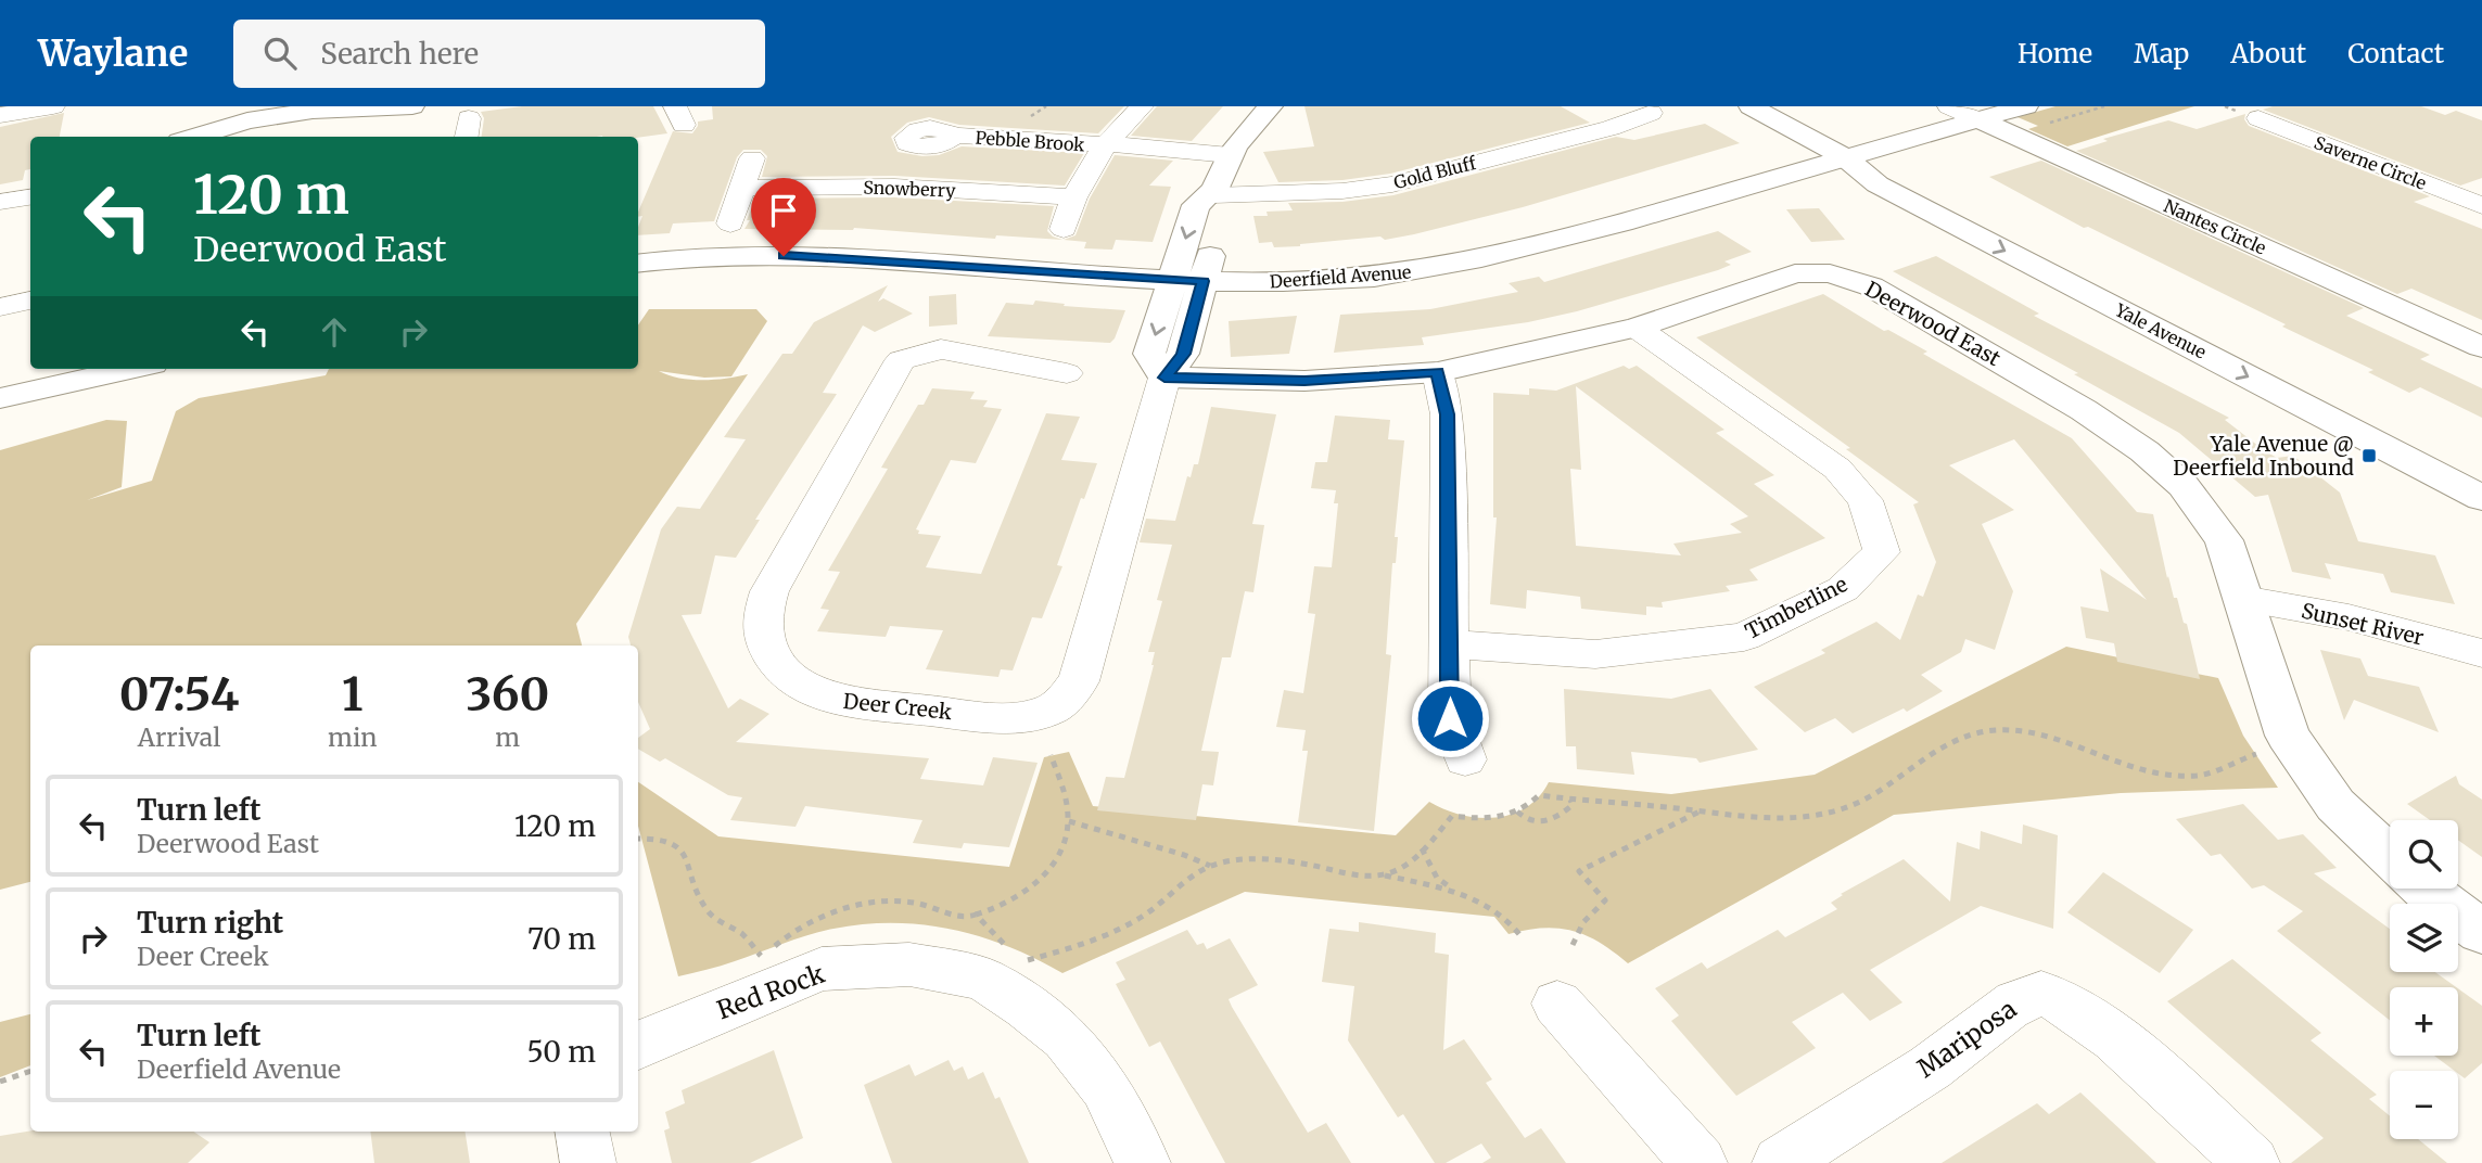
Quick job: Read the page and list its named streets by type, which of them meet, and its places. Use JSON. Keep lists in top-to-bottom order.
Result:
{
  "streets": {
    "street": [
      "Pebble Brook",
      "Saverne Circle",
      "Gold Bluff",
      "Snowberry",
      "Nantes Circle",
      "Deerfield Avenue",
      "Deerwood East",
      "Yale Avenue",
      "Timberline",
      "Sunset River",
      "Deer Creek",
      "Red Rock",
      "Mariposa"
    ]
  },
  "crossings": [
    ["Pebble Brook", "Snowberry"],
    ["Pebble Brook", "Deer Creek"],
    ["Gold Bluff", "Deer Creek"],
    ["Nantes Circle", "Deerfield Avenue"],
    ["Deerfield Avenue", "Yale Avenue"],
    ["Deerfield Avenue", "Deer Creek"],
    ["Deerwood East", "Timberline"],
    ["Deerwood East", "Sunset River"],
    ["Deerwood East", "Deer Creek"]
  ],
  "places": {
    "transit": ["Yale Avenue @ Deerfield Inbound"]
  },
  "page": {
    "header": "Waylane",
    "search": "Search here",
    "nav": [
      "Home",
      "Map",
      "About",
      "Contact"
    ],
    "turn": ["120 m", "Deerwood East"],
    "eta": [
      "07:54",
      "Arrival",
      "1",
      "min",
      "360",
      "m"
    ],
    "list": [
      {
        "name": "Turn left",
        "note": "Deerwood East",
        "value": "120 m"
      },
      {
        "name": "Turn right",
        "note": "Deer Creek",
        "value": "70 m"
      },
      {
        "name": "Turn left",
        "note": "Deerfield Avenue",
        "value": "50 m"
      }
    ],
    "map_buttons": ["+", "−"]
  }
}
